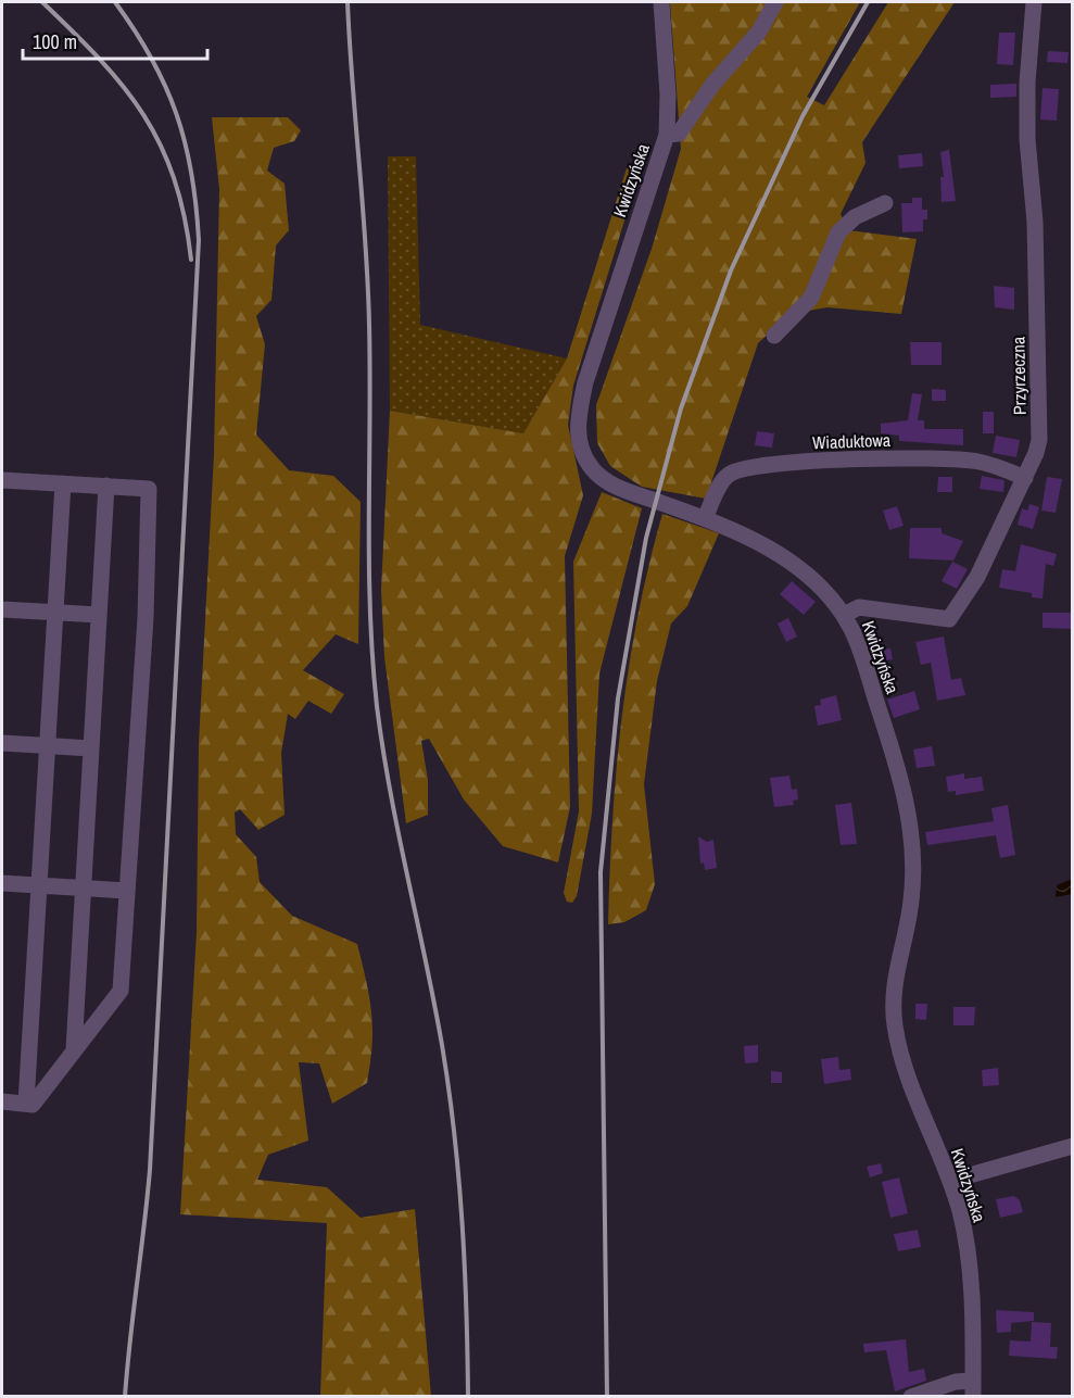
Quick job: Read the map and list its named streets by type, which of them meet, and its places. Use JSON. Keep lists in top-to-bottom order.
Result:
{
  "streets": {
    "street": ["Kwidzyńska", "Przyrzeczna", "Wiaduktowa"]
  },
  "crossings": [
    ["Kwidzyńska", "Przyrzeczna"],
    ["Kwidzyńska", "Wiaduktowa"],
    ["Przyrzeczna", "Wiaduktowa"]
  ],
  "scale_bar": "100 m"
}
